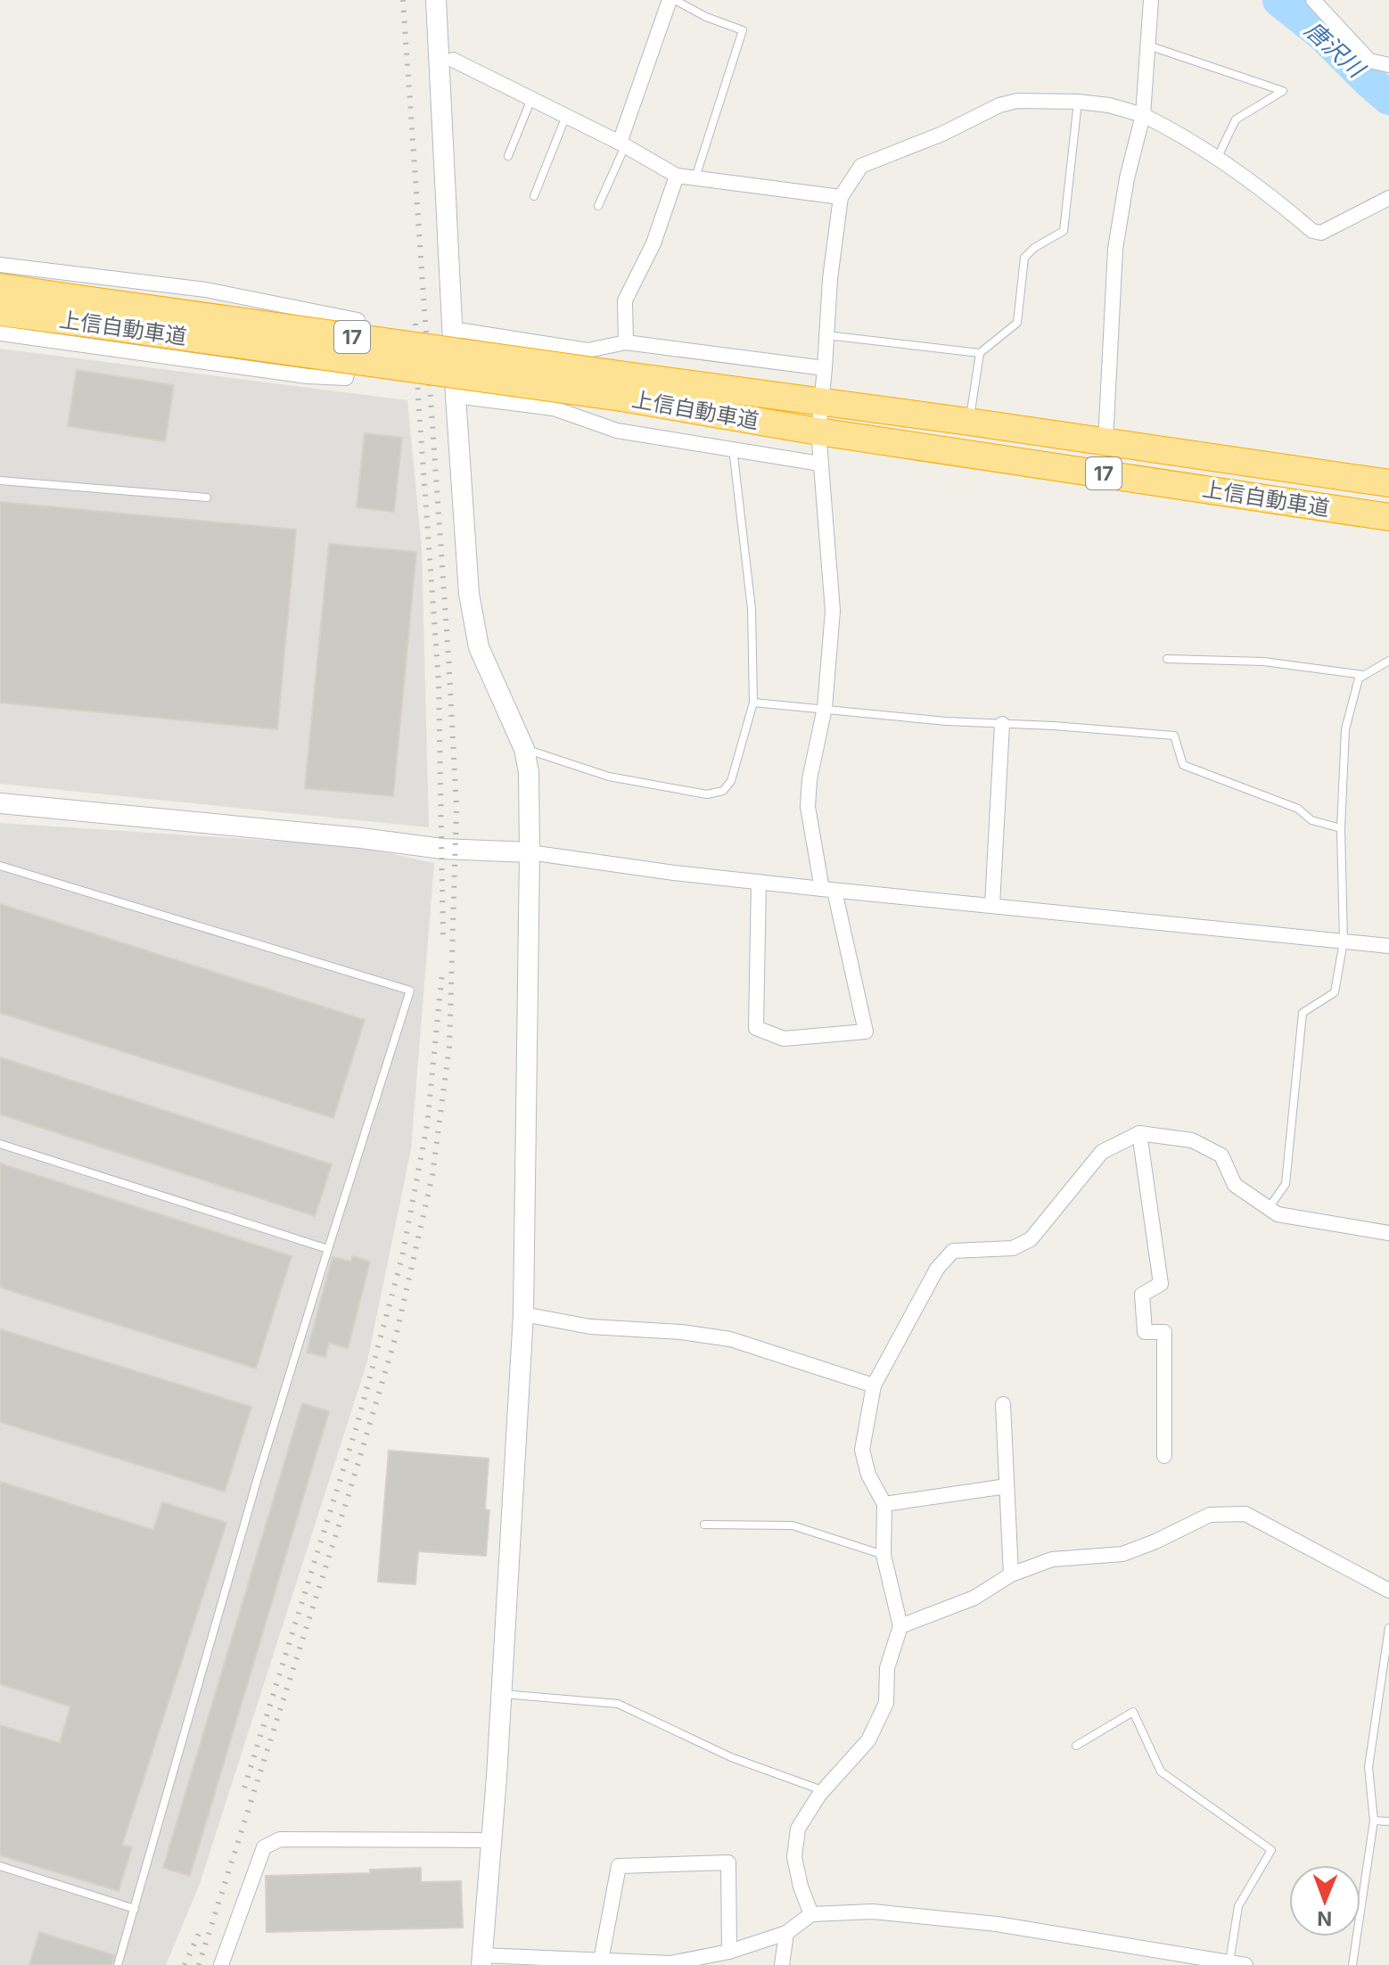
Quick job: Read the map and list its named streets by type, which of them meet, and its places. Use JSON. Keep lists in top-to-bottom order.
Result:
{
  "streets": {
    "highway": ["上信自動車道", "17"]
  },
  "water": ["唐沢川"],
  "north": "bottom"
}
